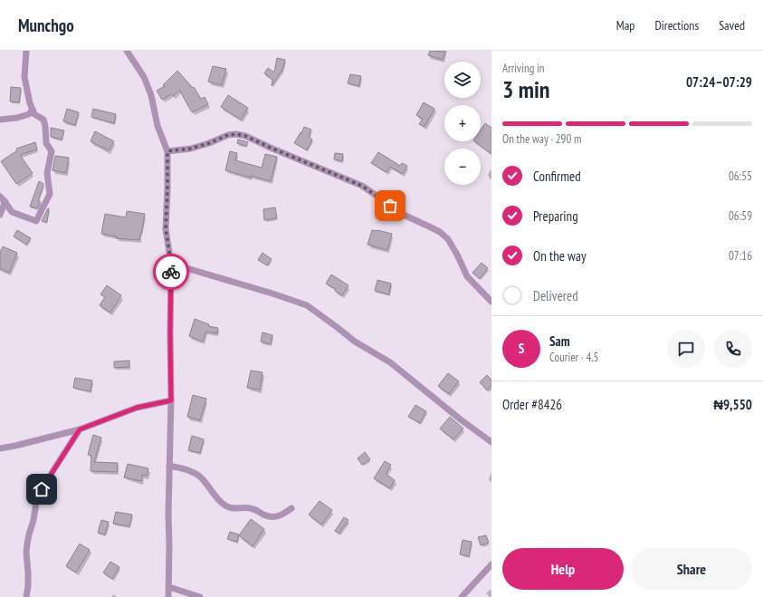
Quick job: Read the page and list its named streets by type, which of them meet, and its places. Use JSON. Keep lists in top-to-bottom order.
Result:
{
  "page": {
    "header": "Munchgo",
    "nav": ["Map", "Directions", "Saved"],
    "heading": ["3 min", "Arriving in", "07:24–07:29"],
    "panel": [
      "Sam",
      "Courier · 4.5",
      "Order #8426",
      "₦9,550"
    ],
    "map_buttons": ["+", "−"],
    "bar": "On the way · 290 m",
    "list": [
      ["Confirmed", "06:55"],
      ["Preparing", "06:59"],
      ["On the way", "07:16"],
      "Delivered"
    ],
    "round": "S",
    "buttons": ["Help", "Share"]
  }
}
